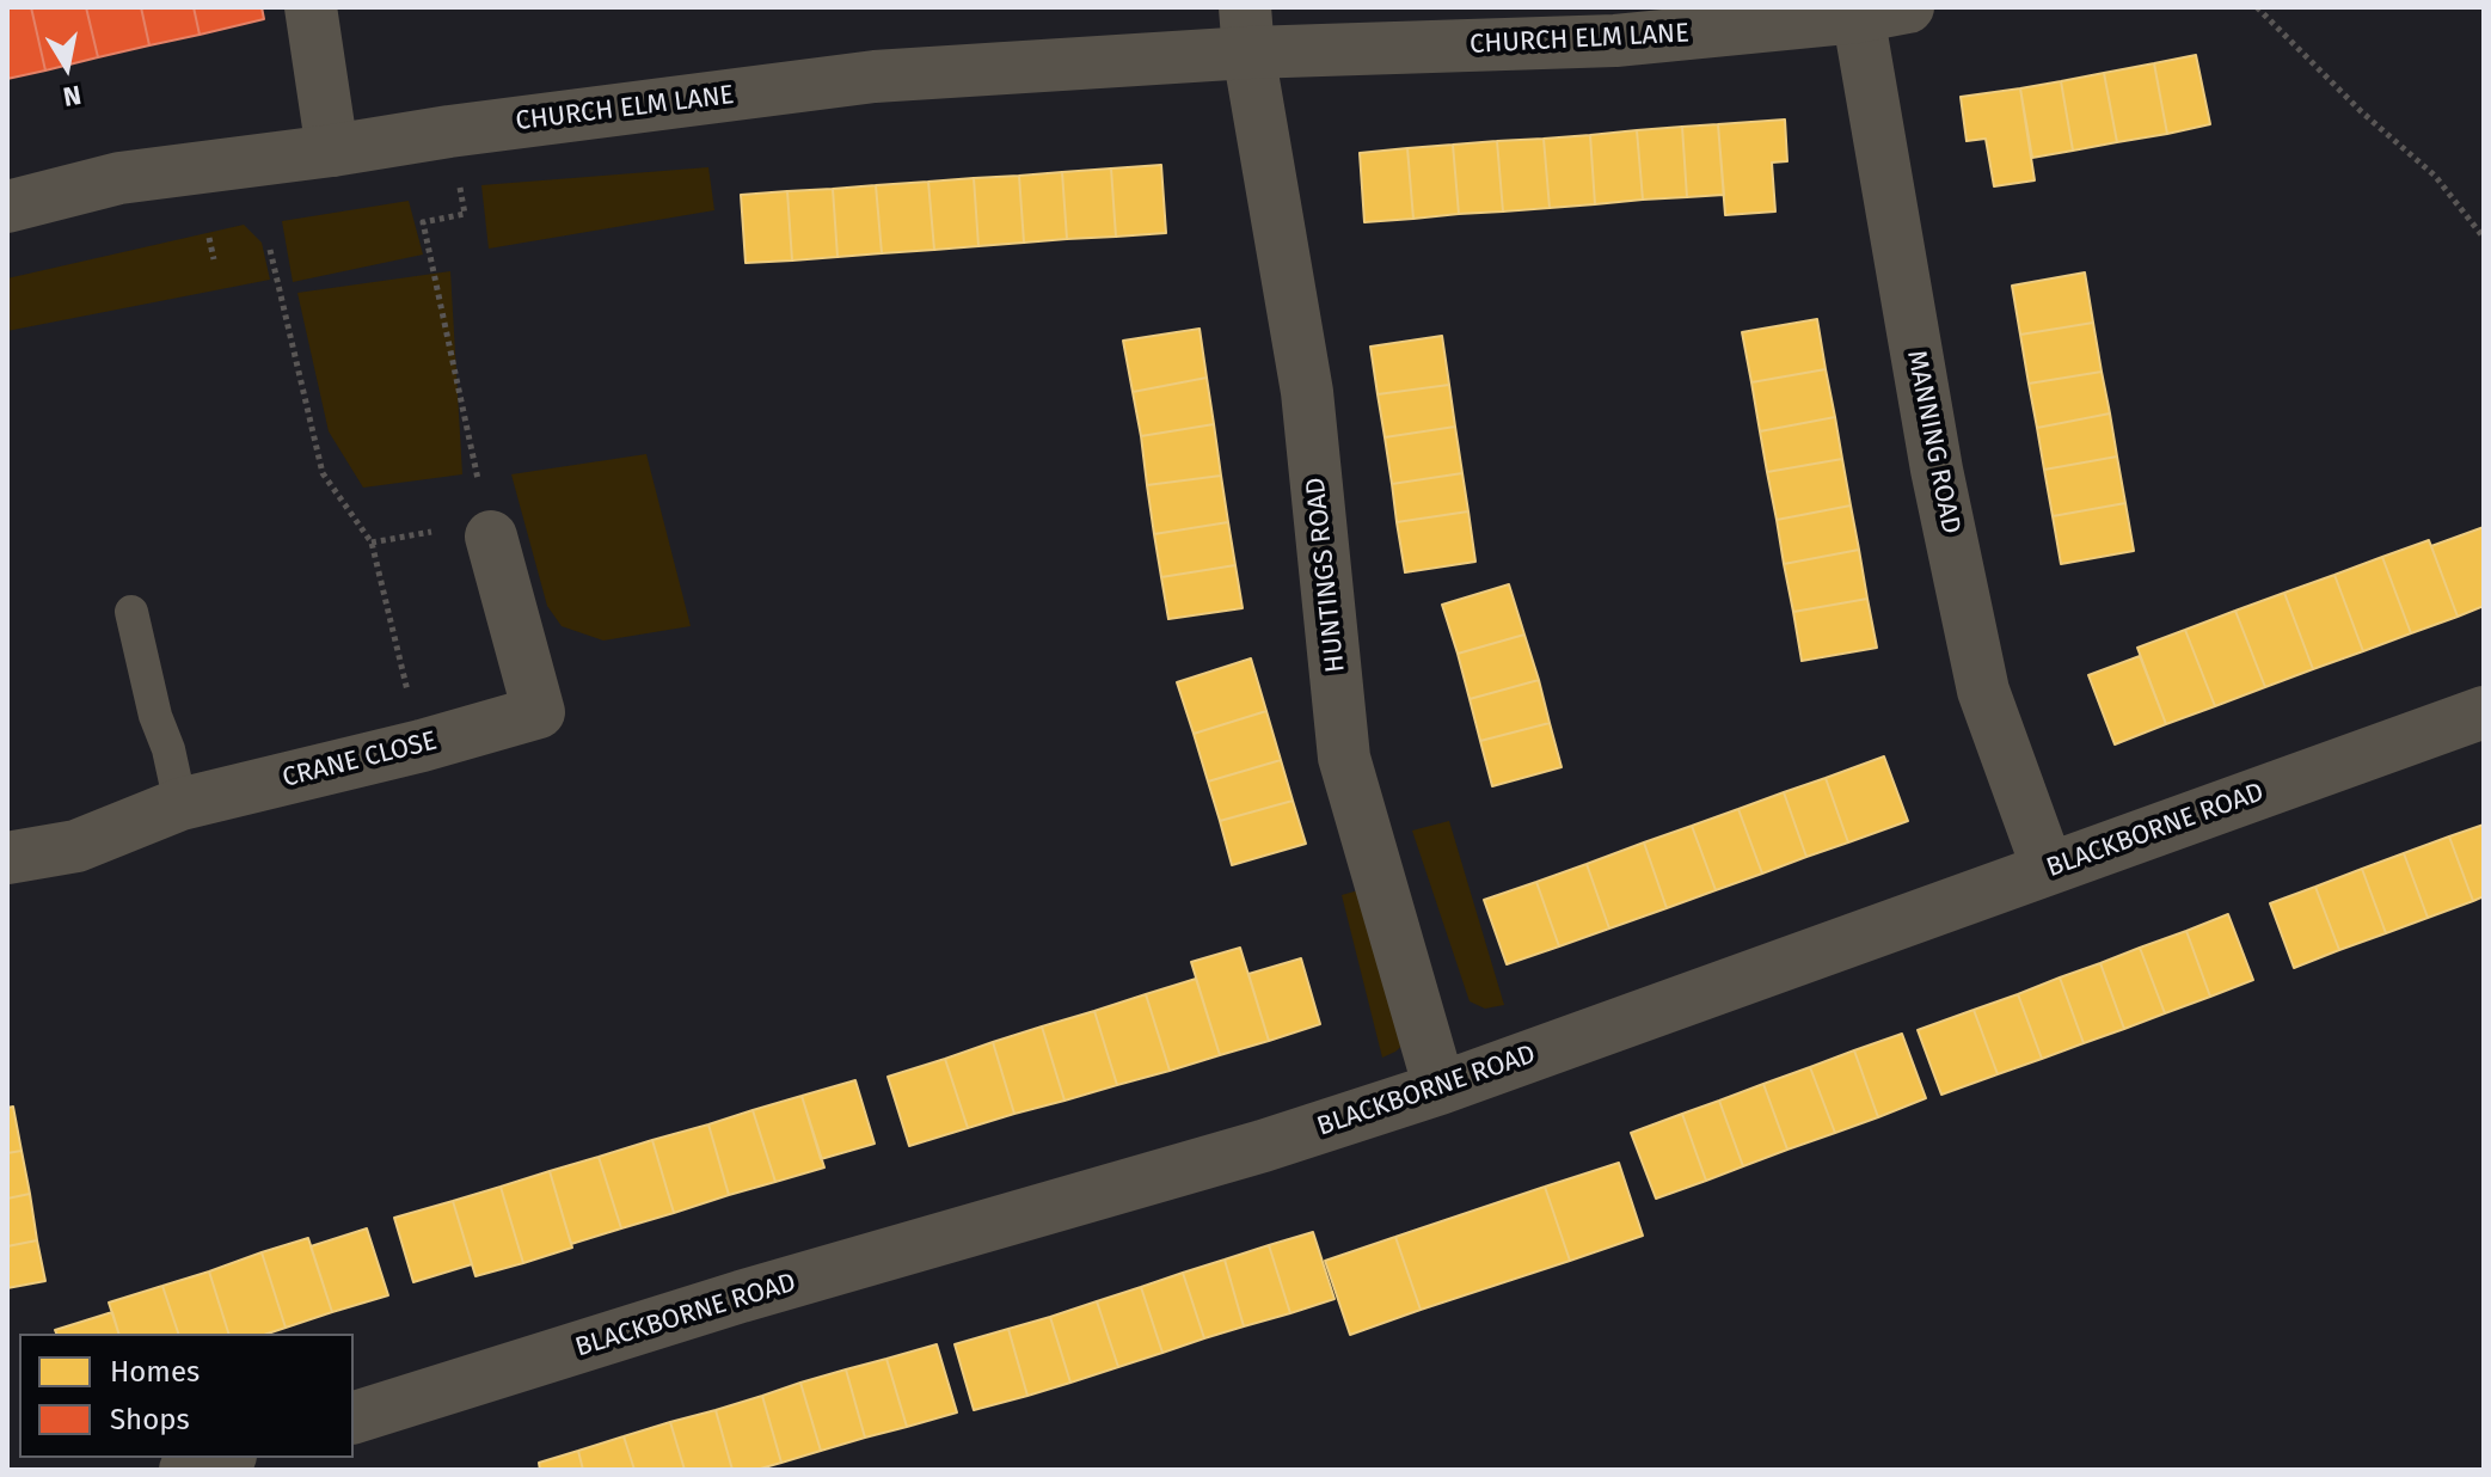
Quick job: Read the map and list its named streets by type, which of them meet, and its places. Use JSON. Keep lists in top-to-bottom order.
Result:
{
  "streets": {
    "street": [
      "CHURCH ELM LANE",
      "MANNING ROAD",
      "HUNTINGS ROAD",
      "CRANE CLOSE",
      "BLACKBORNE ROAD"
    ]
  },
  "crossings": [
    ["CHURCH ELM LANE", "MANNING ROAD"],
    ["CHURCH ELM LANE", "HUNTINGS ROAD"],
    ["MANNING ROAD", "BLACKBORNE ROAD"],
    ["HUNTINGS ROAD", "BLACKBORNE ROAD"]
  ],
  "legend": ["Homes", "Shops"],
  "north": "bottom"
}
